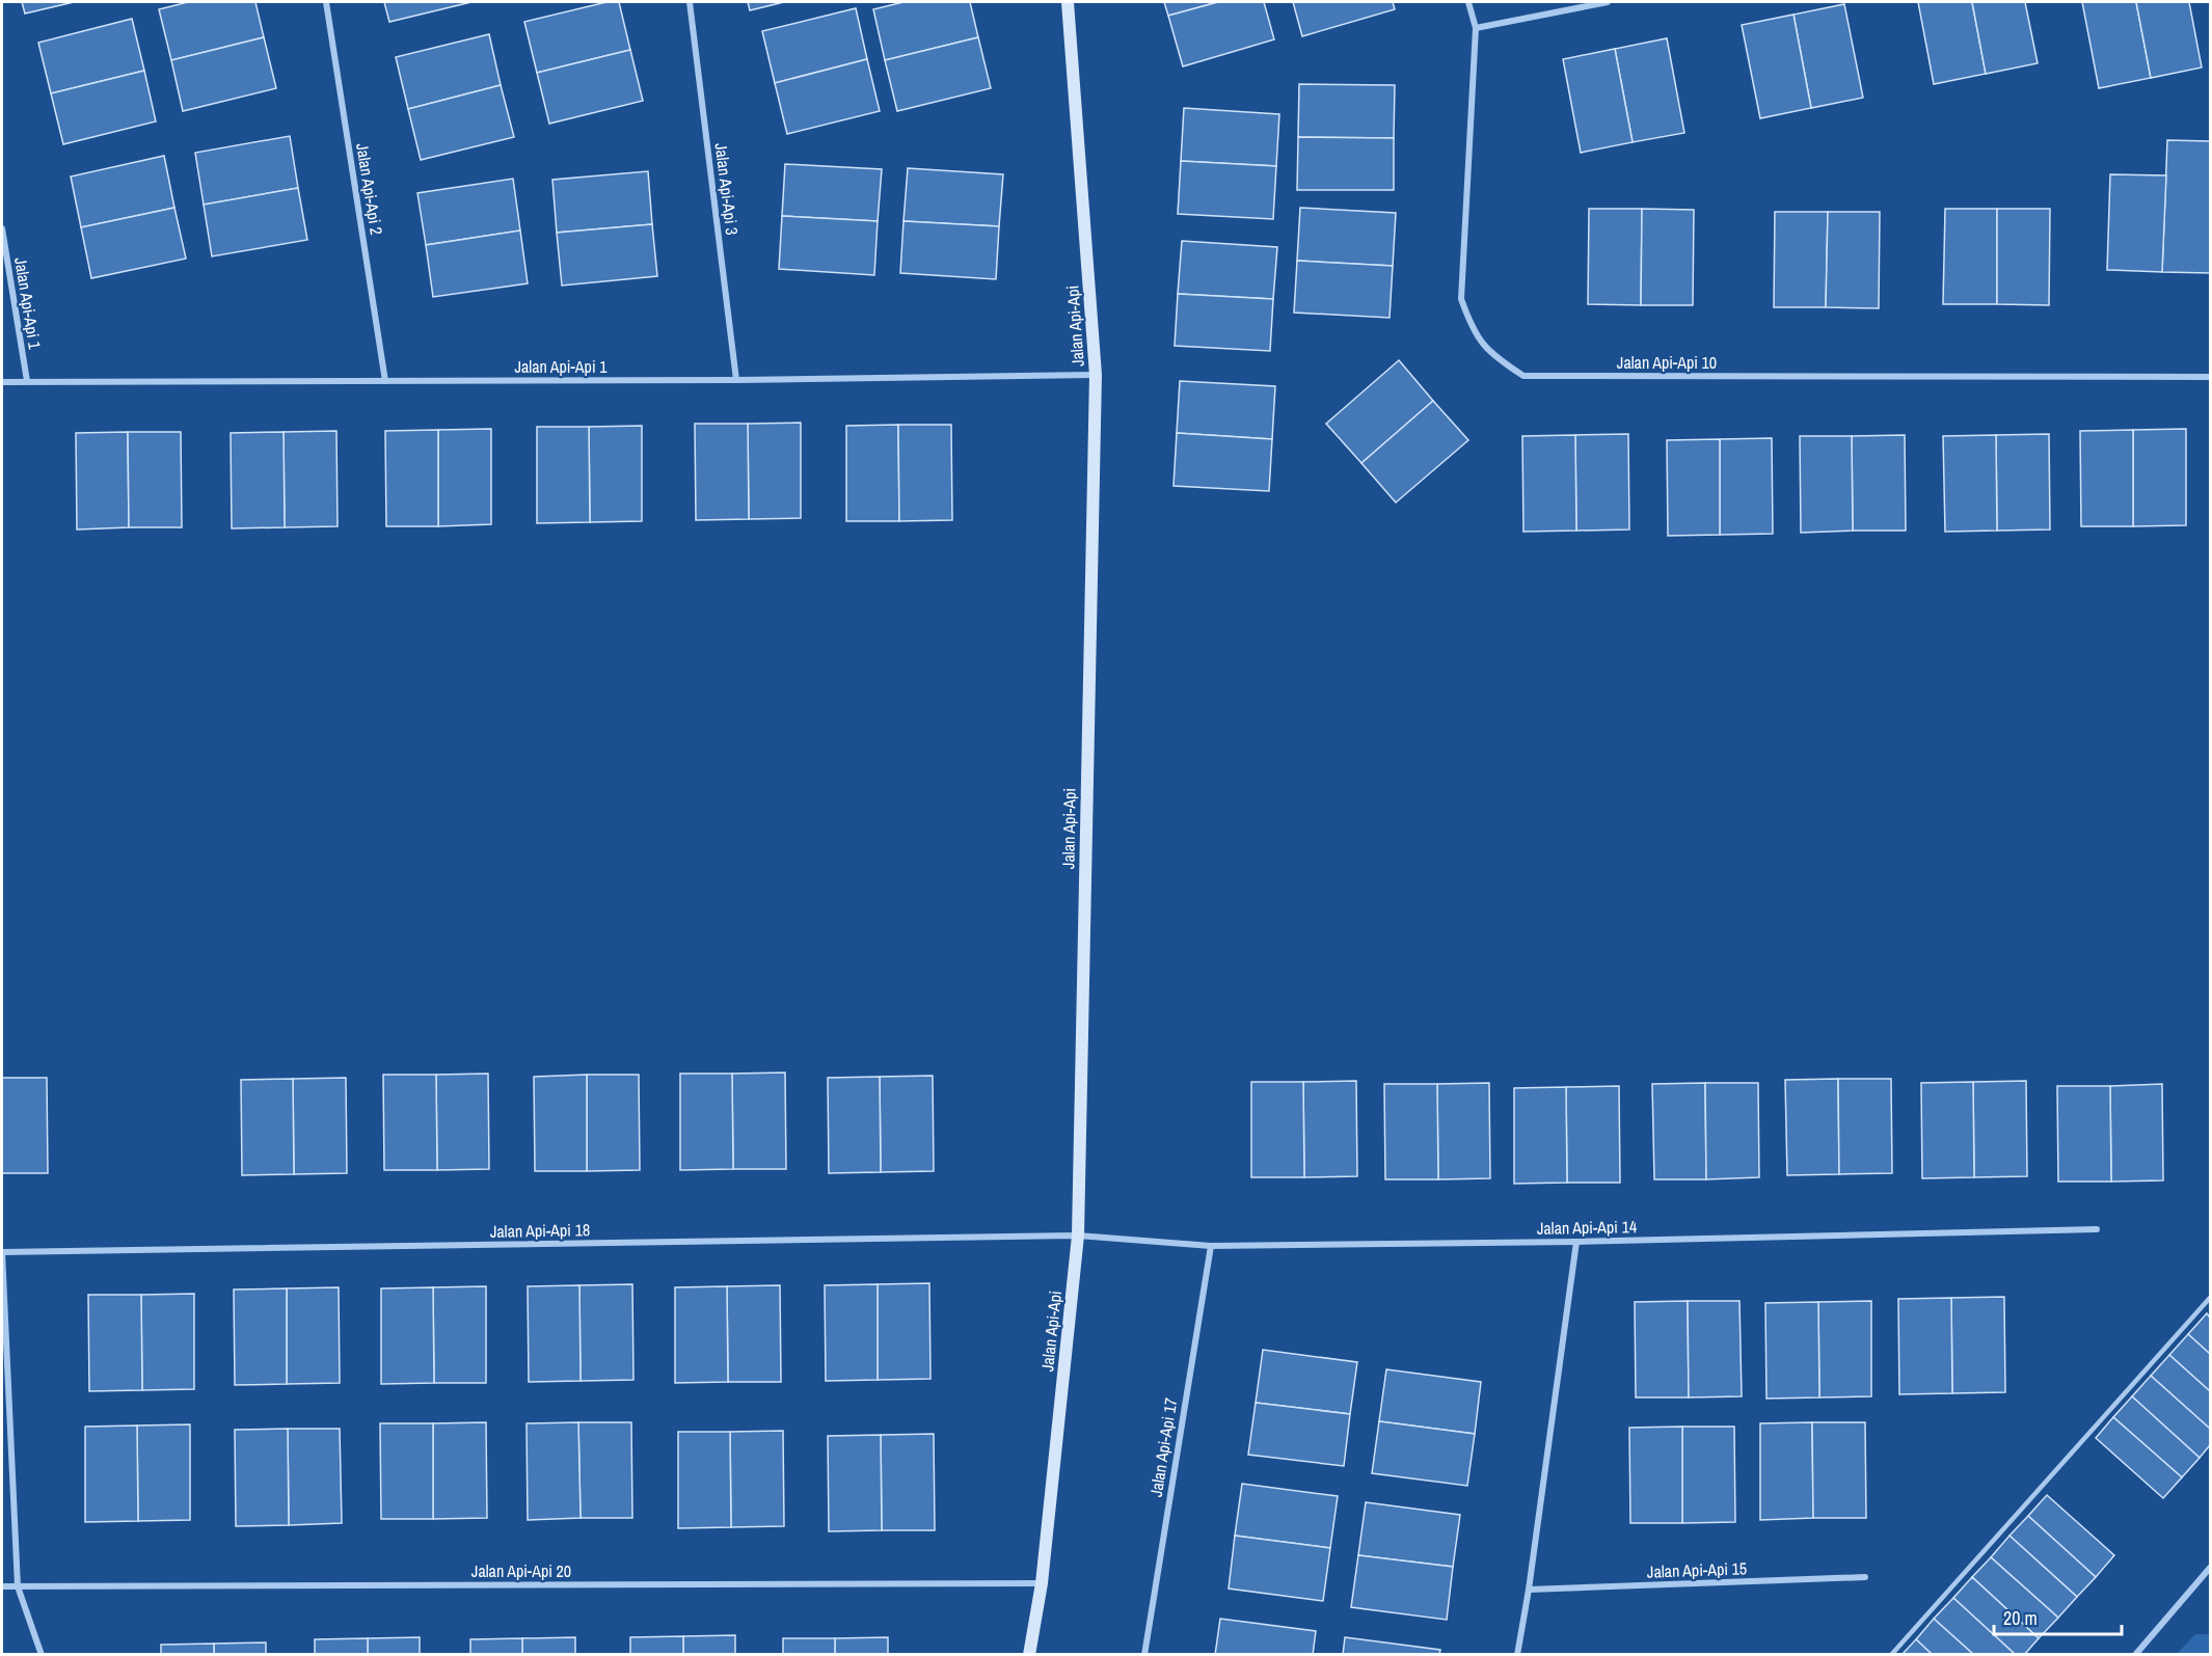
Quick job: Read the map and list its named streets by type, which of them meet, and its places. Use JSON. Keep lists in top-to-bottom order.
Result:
{
  "streets": {
    "street": [
      "Jalan Api-Api 2",
      "Jalan Api-Api 3",
      "Jalan Api-Api 1",
      "Jalan Api-Api",
      "Jalan Api-Api 10",
      "Jalan Api-Api 14",
      "Jalan Api-Api 18",
      "Jalan Api-Api 17",
      "Jalan Api-Api 15",
      "Jalan Api-Api 20"
    ]
  },
  "crossings": [
    ["Jalan Api-Api 2", "Jalan Api-Api 1"],
    ["Jalan Api-Api 3", "Jalan Api-Api 1"],
    ["Jalan Api-Api 1", "Jalan Api-Api"],
    ["Jalan Api-Api", "Jalan Api-Api 14"],
    ["Jalan Api-Api", "Jalan Api-Api 18"],
    ["Jalan Api-Api", "Jalan Api-Api 20"],
    ["Jalan Api-Api 14", "Jalan Api-Api 18"],
    ["Jalan Api-Api 14", "Jalan Api-Api 17"]
  ],
  "scale_bar": "20 m"
}
